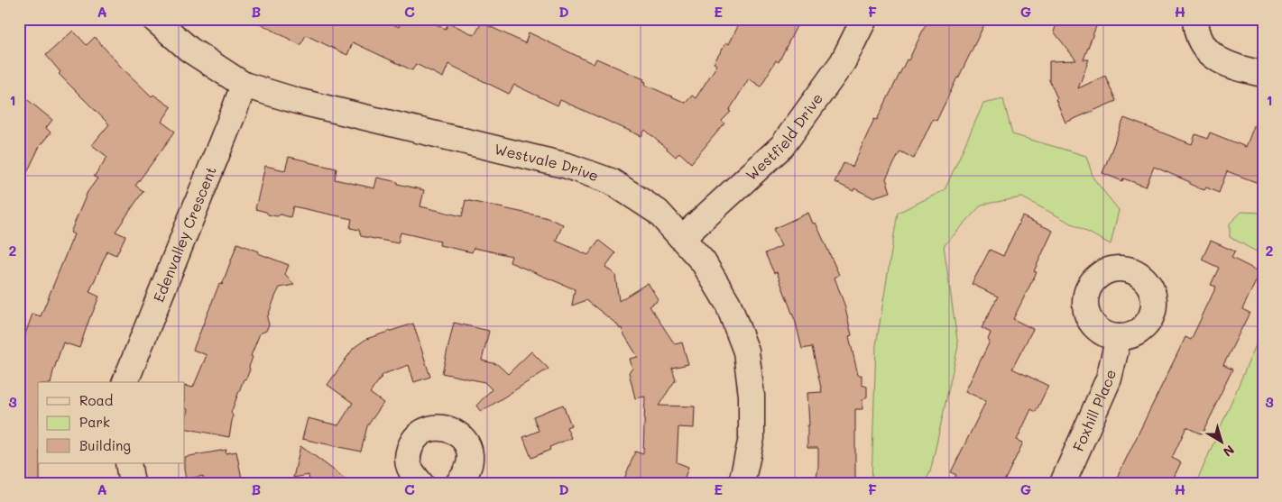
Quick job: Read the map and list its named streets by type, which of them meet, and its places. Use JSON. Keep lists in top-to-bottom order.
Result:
{
  "streets": {
    "street": [
      "Westfield Drive",
      "Westvale Drive",
      "Edenvalley Crescent",
      "Foxhill Place"
    ]
  },
  "crossings": [
    ["Westfield Drive", "Westvale Drive"],
    ["Westvale Drive", "Edenvalley Crescent"]
  ],
  "legend": ["Road", "Park", "Building"],
  "north": "bottom right",
  "grid": {
    "columns": [
      "A",
      "B",
      "C",
      "D",
      "E",
      "F",
      "G",
      "H"
    ],
    "rows": ["1", "2", "3"]
  }
}
